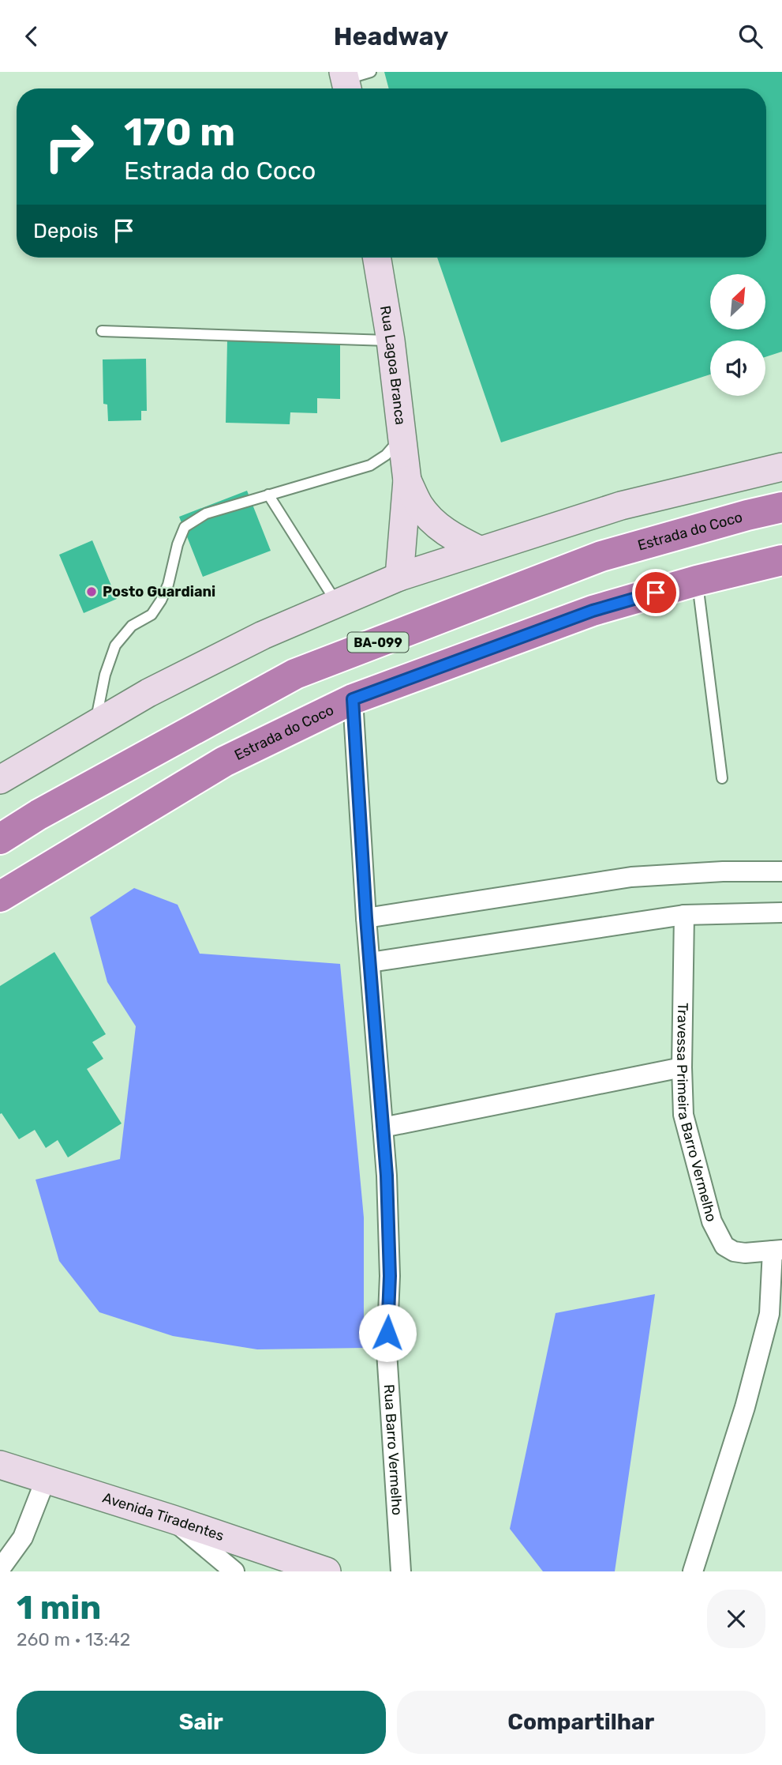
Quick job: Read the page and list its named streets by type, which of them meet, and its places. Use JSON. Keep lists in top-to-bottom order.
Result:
{
  "streets": {
    "highway": ["Estrada do Coco", "BA-099"],
    "street": [
      "Rua Lagoa Branca",
      "Travessa Primeira Barro Vermelho",
      "Rua Barro Vermelho",
      "Avenida Tiradentes"
    ]
  },
  "crossings": [
    ["Estrada do Coco", "Rua Barro Vermelho"]
  ],
  "places": ["Posto Guardiani"],
  "north": "top right",
  "page": {
    "header": "Headway",
    "turn": ["170 m", "Estrada do Coco"],
    "then": "Depois",
    "heading": ["1 min", "260 m · 13:42"],
    "buttons": ["Sair", "Compartilhar"]
  }
}
